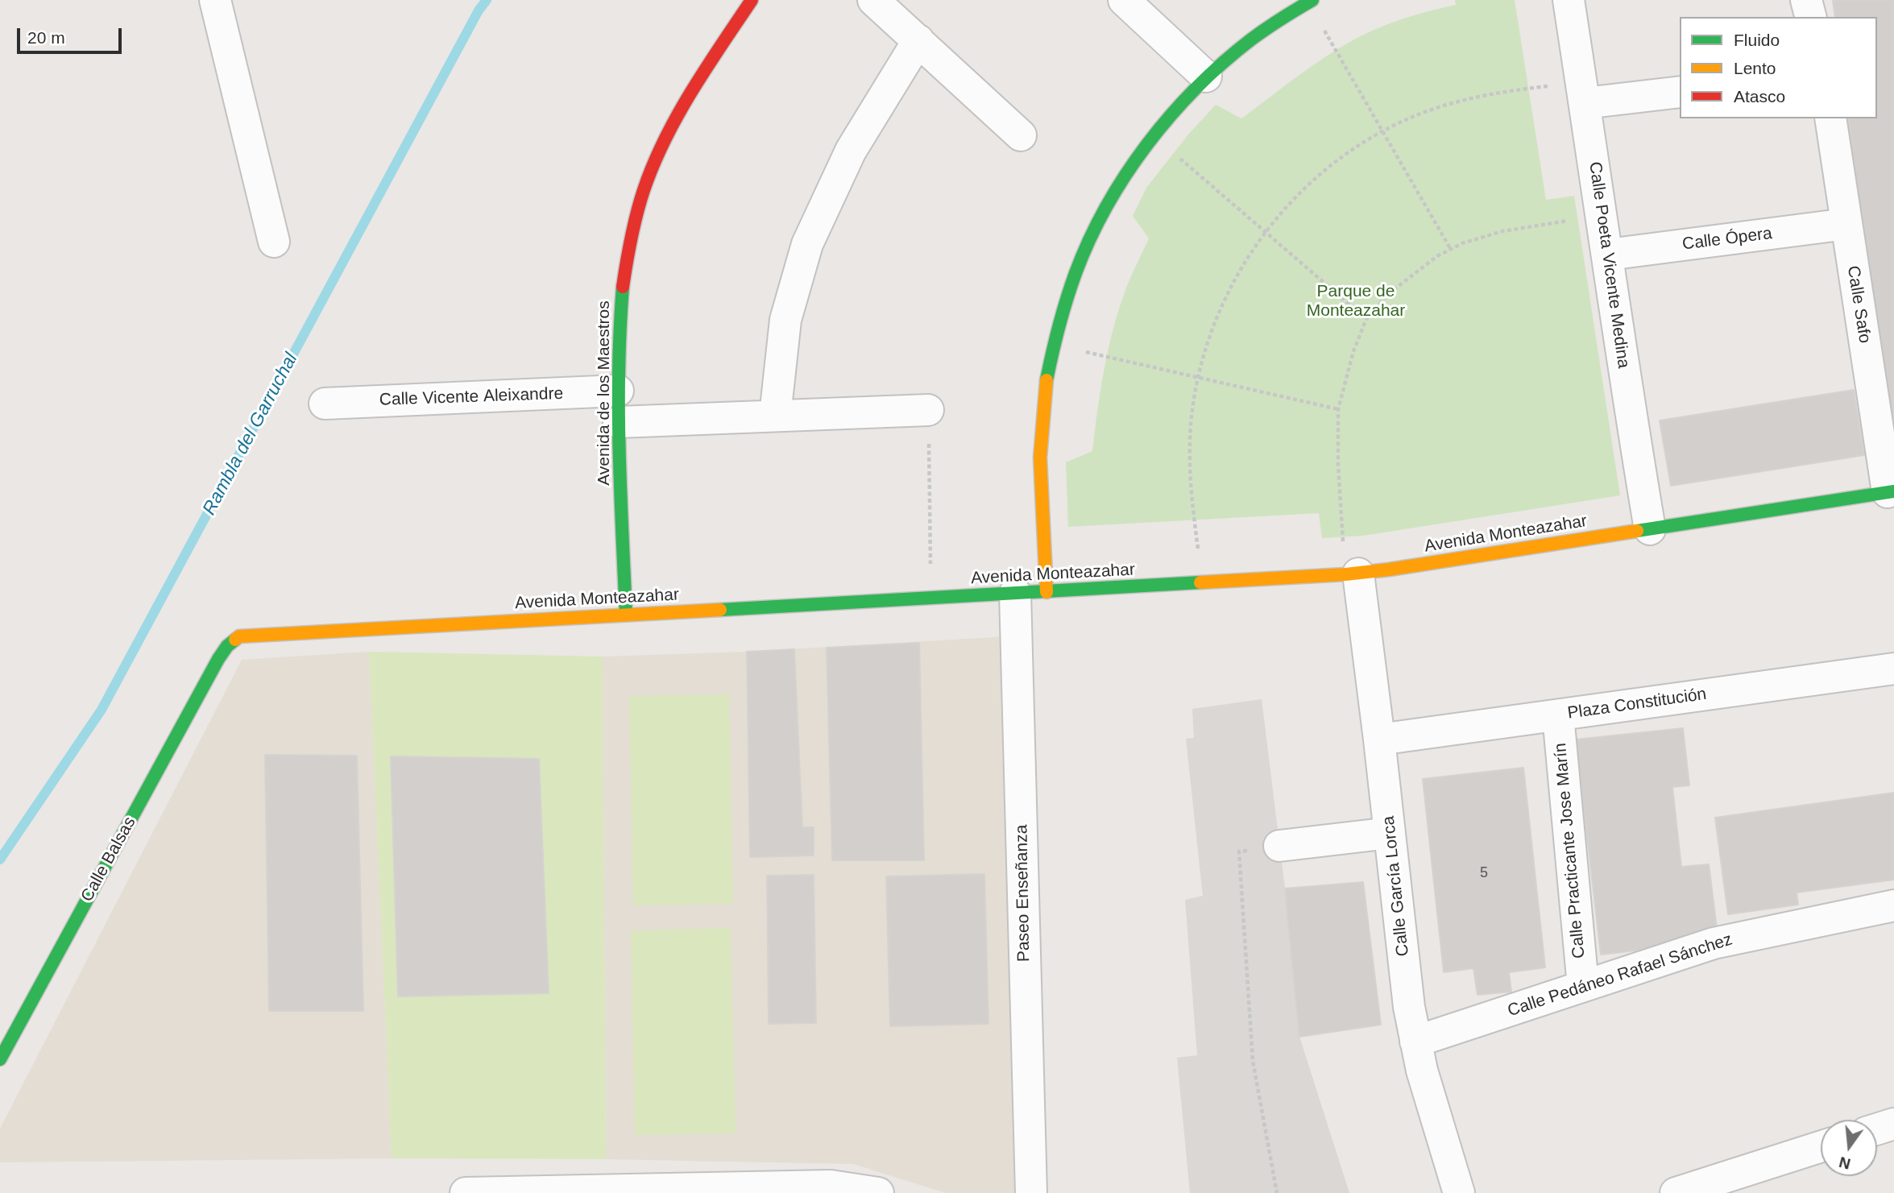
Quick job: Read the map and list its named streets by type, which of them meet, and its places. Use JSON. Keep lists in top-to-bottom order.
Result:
{
  "streets": {
    "street": [
      "Calle Ópera",
      "Calle Poeta Vicente Medina",
      "Calle Safo",
      "Avenida de los Maestros",
      "Calle Vicente Aleixandre",
      "Avenida Monteazahar",
      "Plaza Constitución",
      "Calle Practicante Jose Marín",
      "Calle Balsas",
      "Calle García Lorca",
      "Paseo Enseñanza",
      "Calle Pedáneo Rafael Sánchez"
    ]
  },
  "crossings": [
    ["Calle Ópera", "Calle Poeta Vicente Medina"],
    ["Calle Ópera", "Calle Safo"],
    ["Calle Poeta Vicente Medina", "Avenida Monteazahar"],
    ["Calle Safo", "Avenida Monteazahar"],
    ["Avenida de los Maestros", "Calle Vicente Aleixandre"],
    ["Avenida de los Maestros", "Avenida Monteazahar"],
    ["Avenida Monteazahar", "Calle Balsas"],
    ["Avenida Monteazahar", "Calle García Lorca"],
    ["Avenida Monteazahar", "Paseo Enseñanza"],
    ["Plaza Constitución", "Calle Practicante Jose Marín"],
    ["Plaza Constitución", "Calle García Lorca"],
    ["Calle Practicante Jose Marín", "Calle Pedáneo Rafael Sánchez"],
    ["Calle García Lorca", "Calle Pedáneo Rafael Sánchez"]
  ],
  "water": ["Rambla del Garruchal"],
  "parks": ["Parque de Monteazahar"],
  "house_numbers": ["5"],
  "legend": ["Fluido", "Lento", "Atasco"],
  "scale_bar": "20 m",
  "north": "bottom"
}
